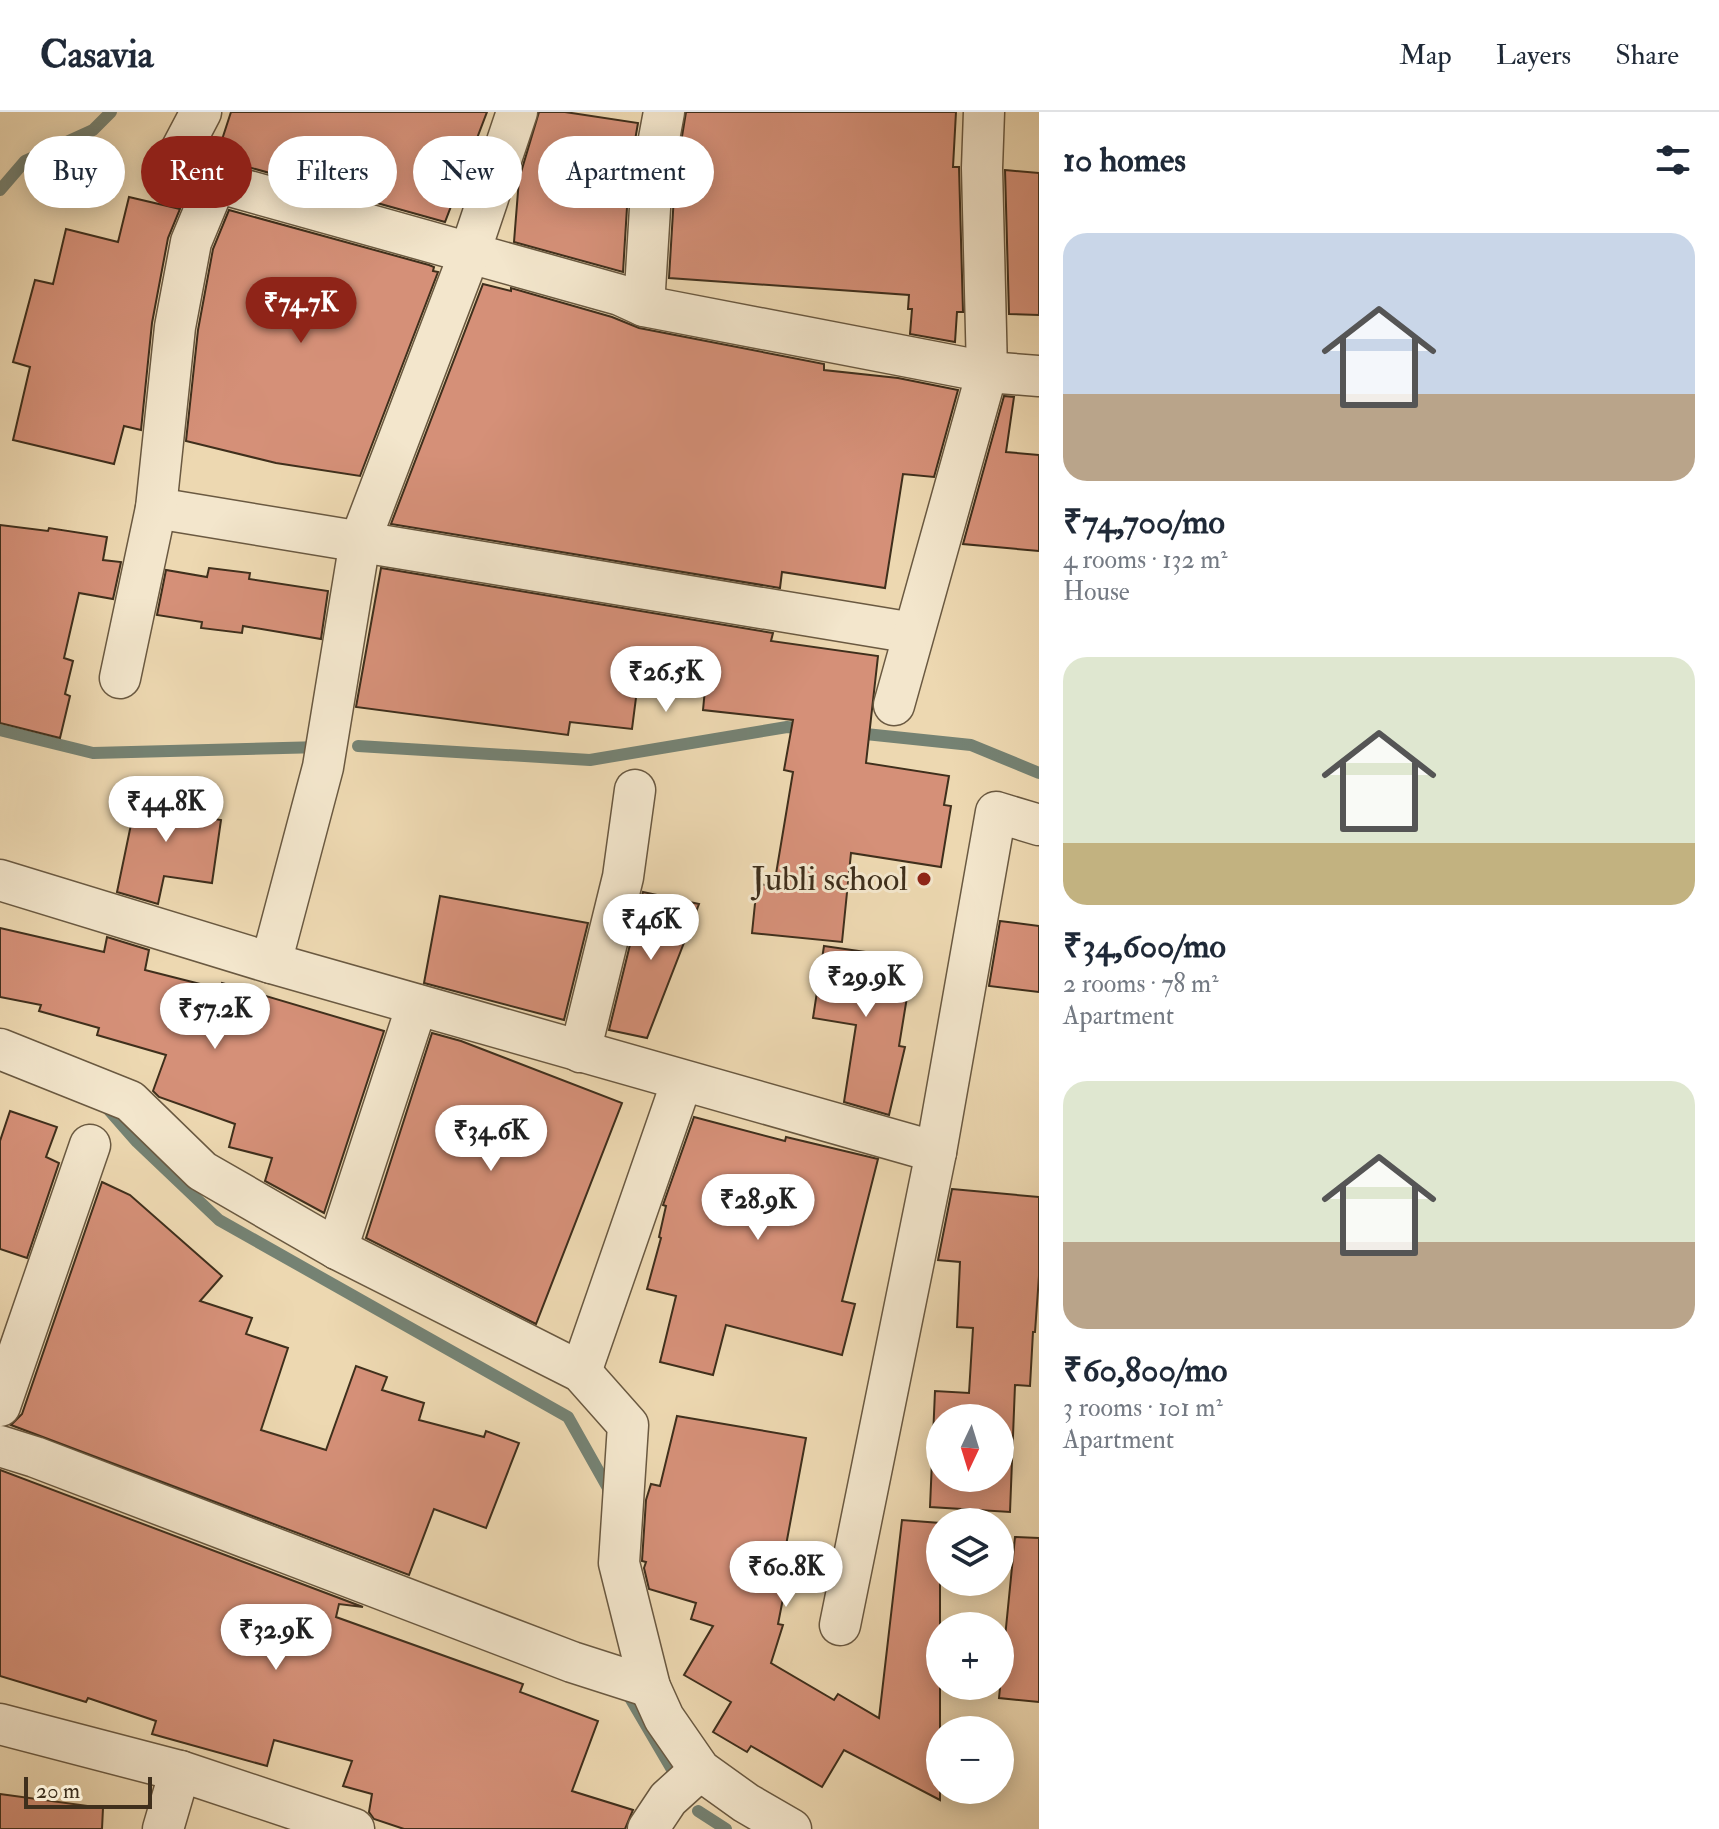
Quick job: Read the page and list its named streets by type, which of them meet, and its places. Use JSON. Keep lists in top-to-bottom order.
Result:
{
  "places": ["Jubli school"],
  "scale_bar": "20 m",
  "north": "bottom",
  "page": {
    "header": "Casavia",
    "nav": ["Map", "Layers", "Share"],
    "heading": "10 homes",
    "chip": [
      "Buy",
      "Rent",
      "Filters",
      "New",
      "Apartment"
    ],
    "list": [
      {
        "name": "₹74,700/mo",
        "note": "4 rooms · 132 m² · House"
      },
      {
        "name": "₹34,600/mo",
        "note": "2 rooms · 78 m² · Apartment"
      },
      {
        "name": "₹60,800/mo",
        "note": "3 rooms · 101 m² · Apartment"
      }
    ],
    "price": [
      "₹74.7K",
      "₹26.5K",
      "₹44.8K",
      "₹46K",
      "₹29.9K",
      "₹57.2K",
      "₹34.6K",
      "₹28.9K",
      "₹60.8K",
      "₹32.9K"
    ],
    "map_buttons": ["+", "−"],
    "scale": "20 m"
  }
}
